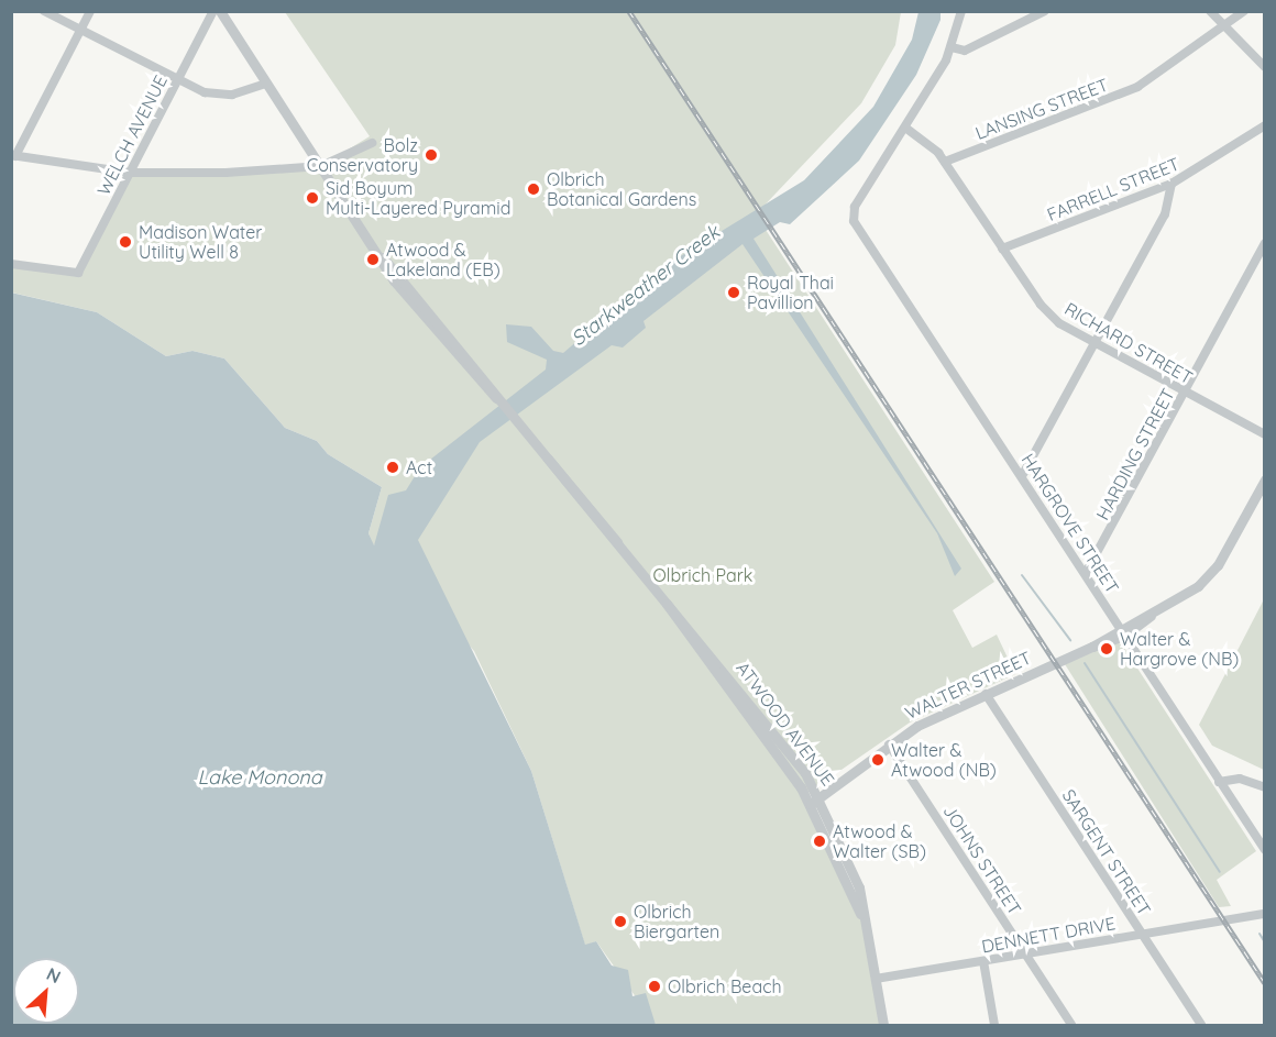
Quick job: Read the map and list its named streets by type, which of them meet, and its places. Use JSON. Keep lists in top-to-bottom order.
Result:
{
  "streets": {
    "street": [
      "LANSING STREET",
      "WELCH AVENUE",
      "FARRELL STREET",
      "RICHARD STREET",
      "HARDING STREET",
      "HARGROVE STREET",
      "WALTER STREET",
      "ATWOOD AVENUE",
      "SARGENT STREET",
      "JOHNS STREET",
      "DENNETT DRIVE"
    ]
  },
  "crossings": [
    ["LANSING STREET", "RICHARD STREET"],
    ["FARRELL STREET", "RICHARD STREET"],
    ["RICHARD STREET", "HARDING STREET"],
    ["RICHARD STREET", "HARGROVE STREET"],
    ["HARDING STREET", "HARGROVE STREET"],
    ["HARGROVE STREET", "WALTER STREET"],
    ["WALTER STREET", "ATWOOD AVENUE"],
    ["WALTER STREET", "SARGENT STREET"],
    ["WALTER STREET", "JOHNS STREET"],
    ["ATWOOD AVENUE", "DENNETT DRIVE"],
    ["SARGENT STREET", "DENNETT DRIVE"],
    ["JOHNS STREET", "DENNETT DRIVE"]
  ],
  "water": ["Starkweather Creek", "Lake Monona"],
  "parks": ["Olbrich Park"],
  "places": [
    "Bolz Conservatory",
    "Olbrich Botanical Gardens",
    "Sid Boyum Multi-Layered Pyramid",
    "Madison Water Utility Well 8",
    "Atwood & Lakeland (EB)",
    "Royal Thai Pavillion",
    "Act",
    "Walter & Hargrove (NB)",
    "Walter & Atwood (NB)",
    "Atwood & Walter (SB)",
    "Olbrich Biergarten",
    "Olbrich Beach"
  ],
  "north": "top right"
}
